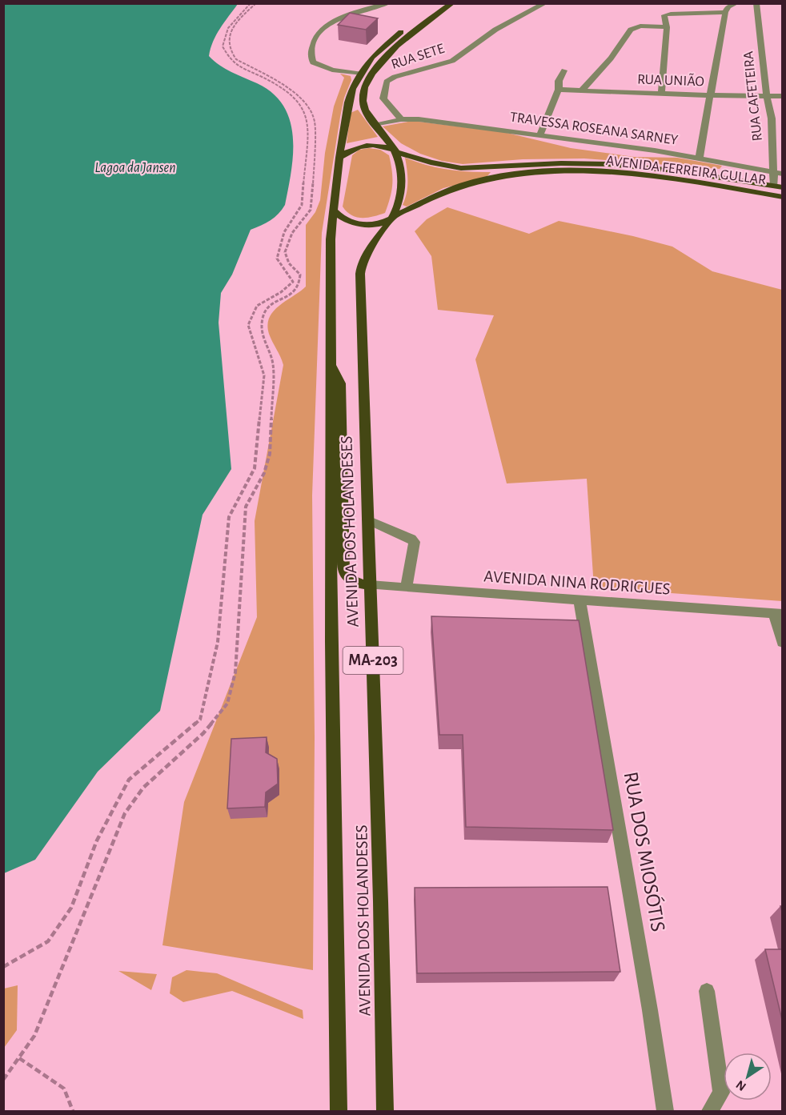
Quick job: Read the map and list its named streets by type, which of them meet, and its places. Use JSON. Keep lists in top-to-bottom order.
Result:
{
  "streets": {
    "main road": ["AVENIDA FERREIRA GULLAR", "AVENIDA DOS HOLANDESES", "MA-203"],
    "street": [
      "RUA SETE",
      "RUA UNIÃO",
      "RUA CAFETEIRA",
      "TRAVESSA ROSEANA SARNEY",
      "AVENIDA NINA RODRIGUES",
      "RUA DOS MIOSÓTIS"
    ]
  },
  "crossings": [
    ["RUA SETE", "TRAVESSA ROSEANA SARNEY"],
    ["RUA UNIÃO", "RUA CAFETEIRA"],
    ["RUA CAFETEIRA", "TRAVESSA ROSEANA SARNEY"],
    ["RUA CAFETEIRA", "AVENIDA FERREIRA GULLAR"],
    ["AVENIDA FERREIRA GULLAR", "AVENIDA DOS HOLANDESES"],
    ["AVENIDA FERREIRA GULLAR", "MA-203"],
    ["AVENIDA DOS HOLANDESES", "AVENIDA NINA RODRIGUES"],
    ["AVENIDA DOS HOLANDESES", "MA-203"],
    ["AVENIDA NINA RODRIGUES", "RUA DOS MIOSÓTIS"]
  ],
  "water": ["Lagoa da Jansen"],
  "north": "bottom left"
}
